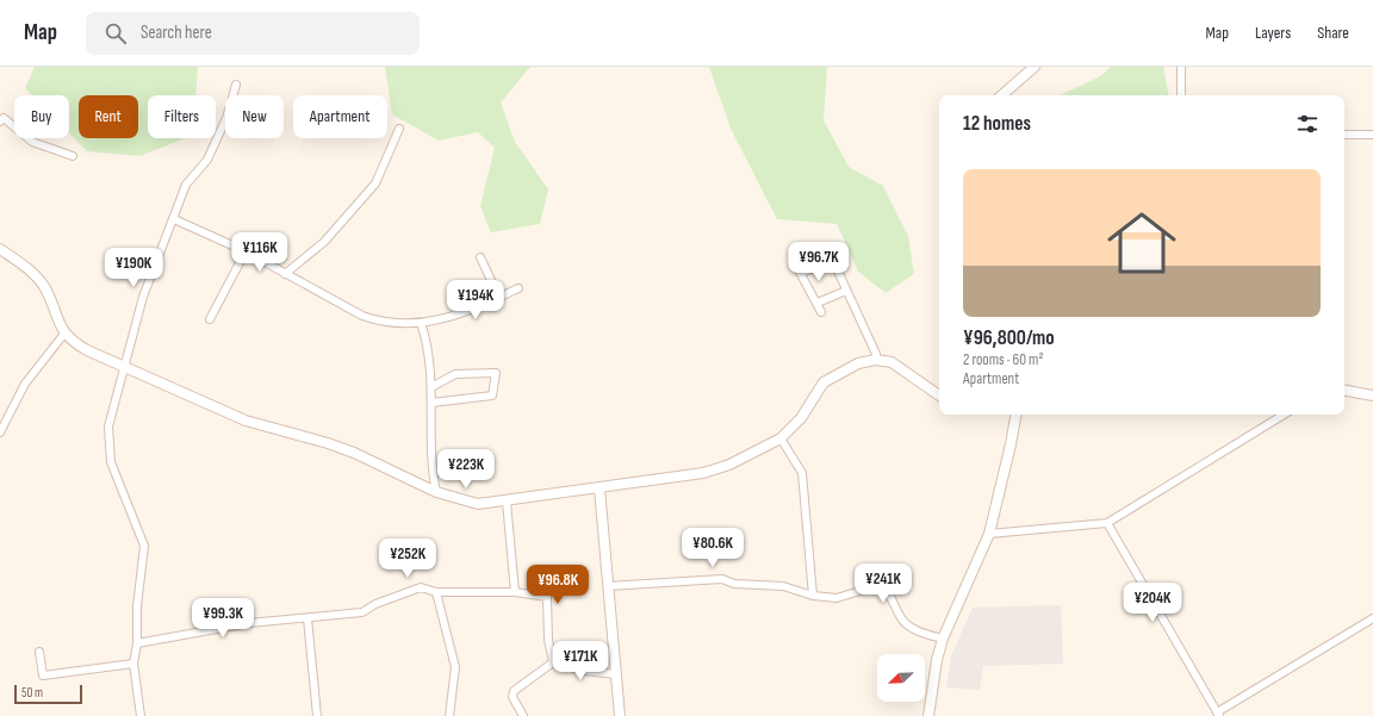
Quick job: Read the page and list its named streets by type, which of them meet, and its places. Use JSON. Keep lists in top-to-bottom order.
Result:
{
  "scale_bar": "50 m",
  "north": "bottom left",
  "page": {
    "header": "Map",
    "search": "Search here",
    "nav": ["Map", "Layers", "Share"],
    "chip": [
      "Buy",
      "Rent",
      "Filters",
      "New",
      "Apartment"
    ],
    "heading": "12 homes",
    "list": [
      {
        "name": "¥96,800/mo",
        "note": "2 rooms · 60 m² · Apartment"
      }
    ],
    "price": [
      "¥116K",
      "¥96.7K",
      "¥190K",
      "¥194K",
      "¥223K",
      "¥80.6K",
      "¥252K",
      "¥241K",
      "¥96.8K",
      "¥204K",
      "¥99.3K",
      "¥171K"
    ],
    "scale": "50 m"
  }
}
